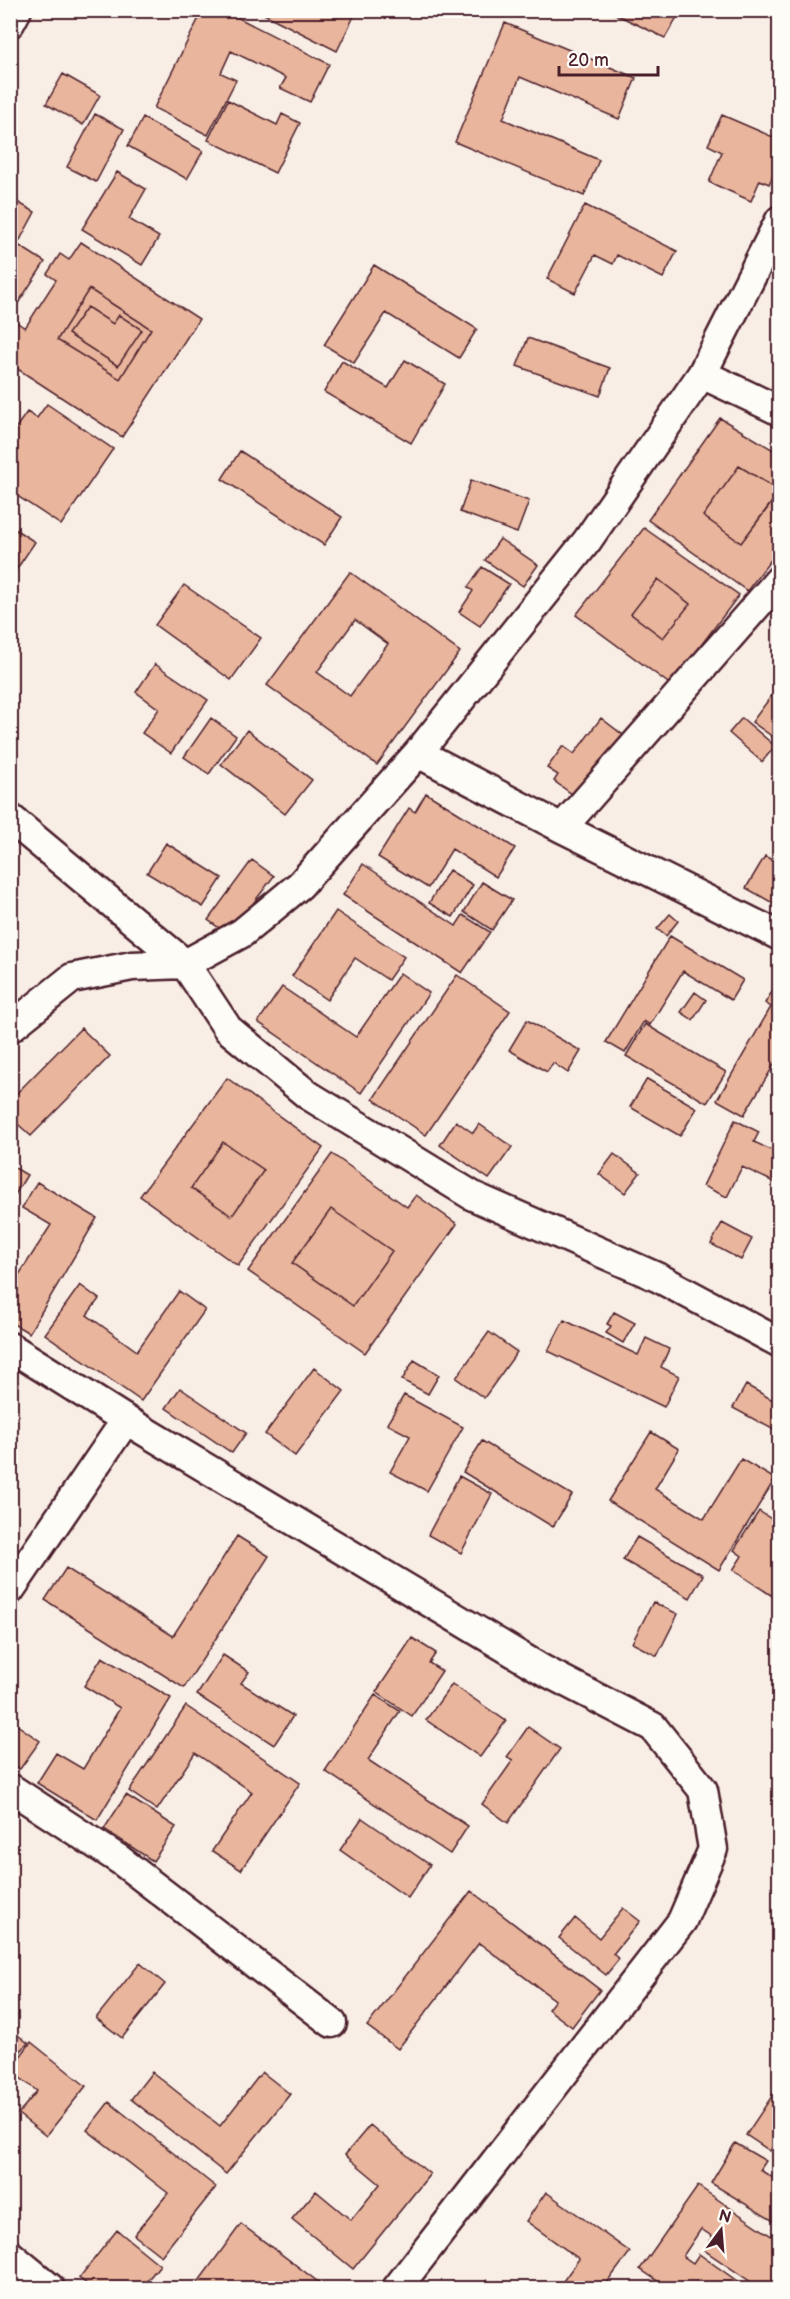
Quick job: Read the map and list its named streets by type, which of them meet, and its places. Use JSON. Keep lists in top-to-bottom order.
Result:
{
  "scale_bar": "20 m",
  "north": "top"
}
